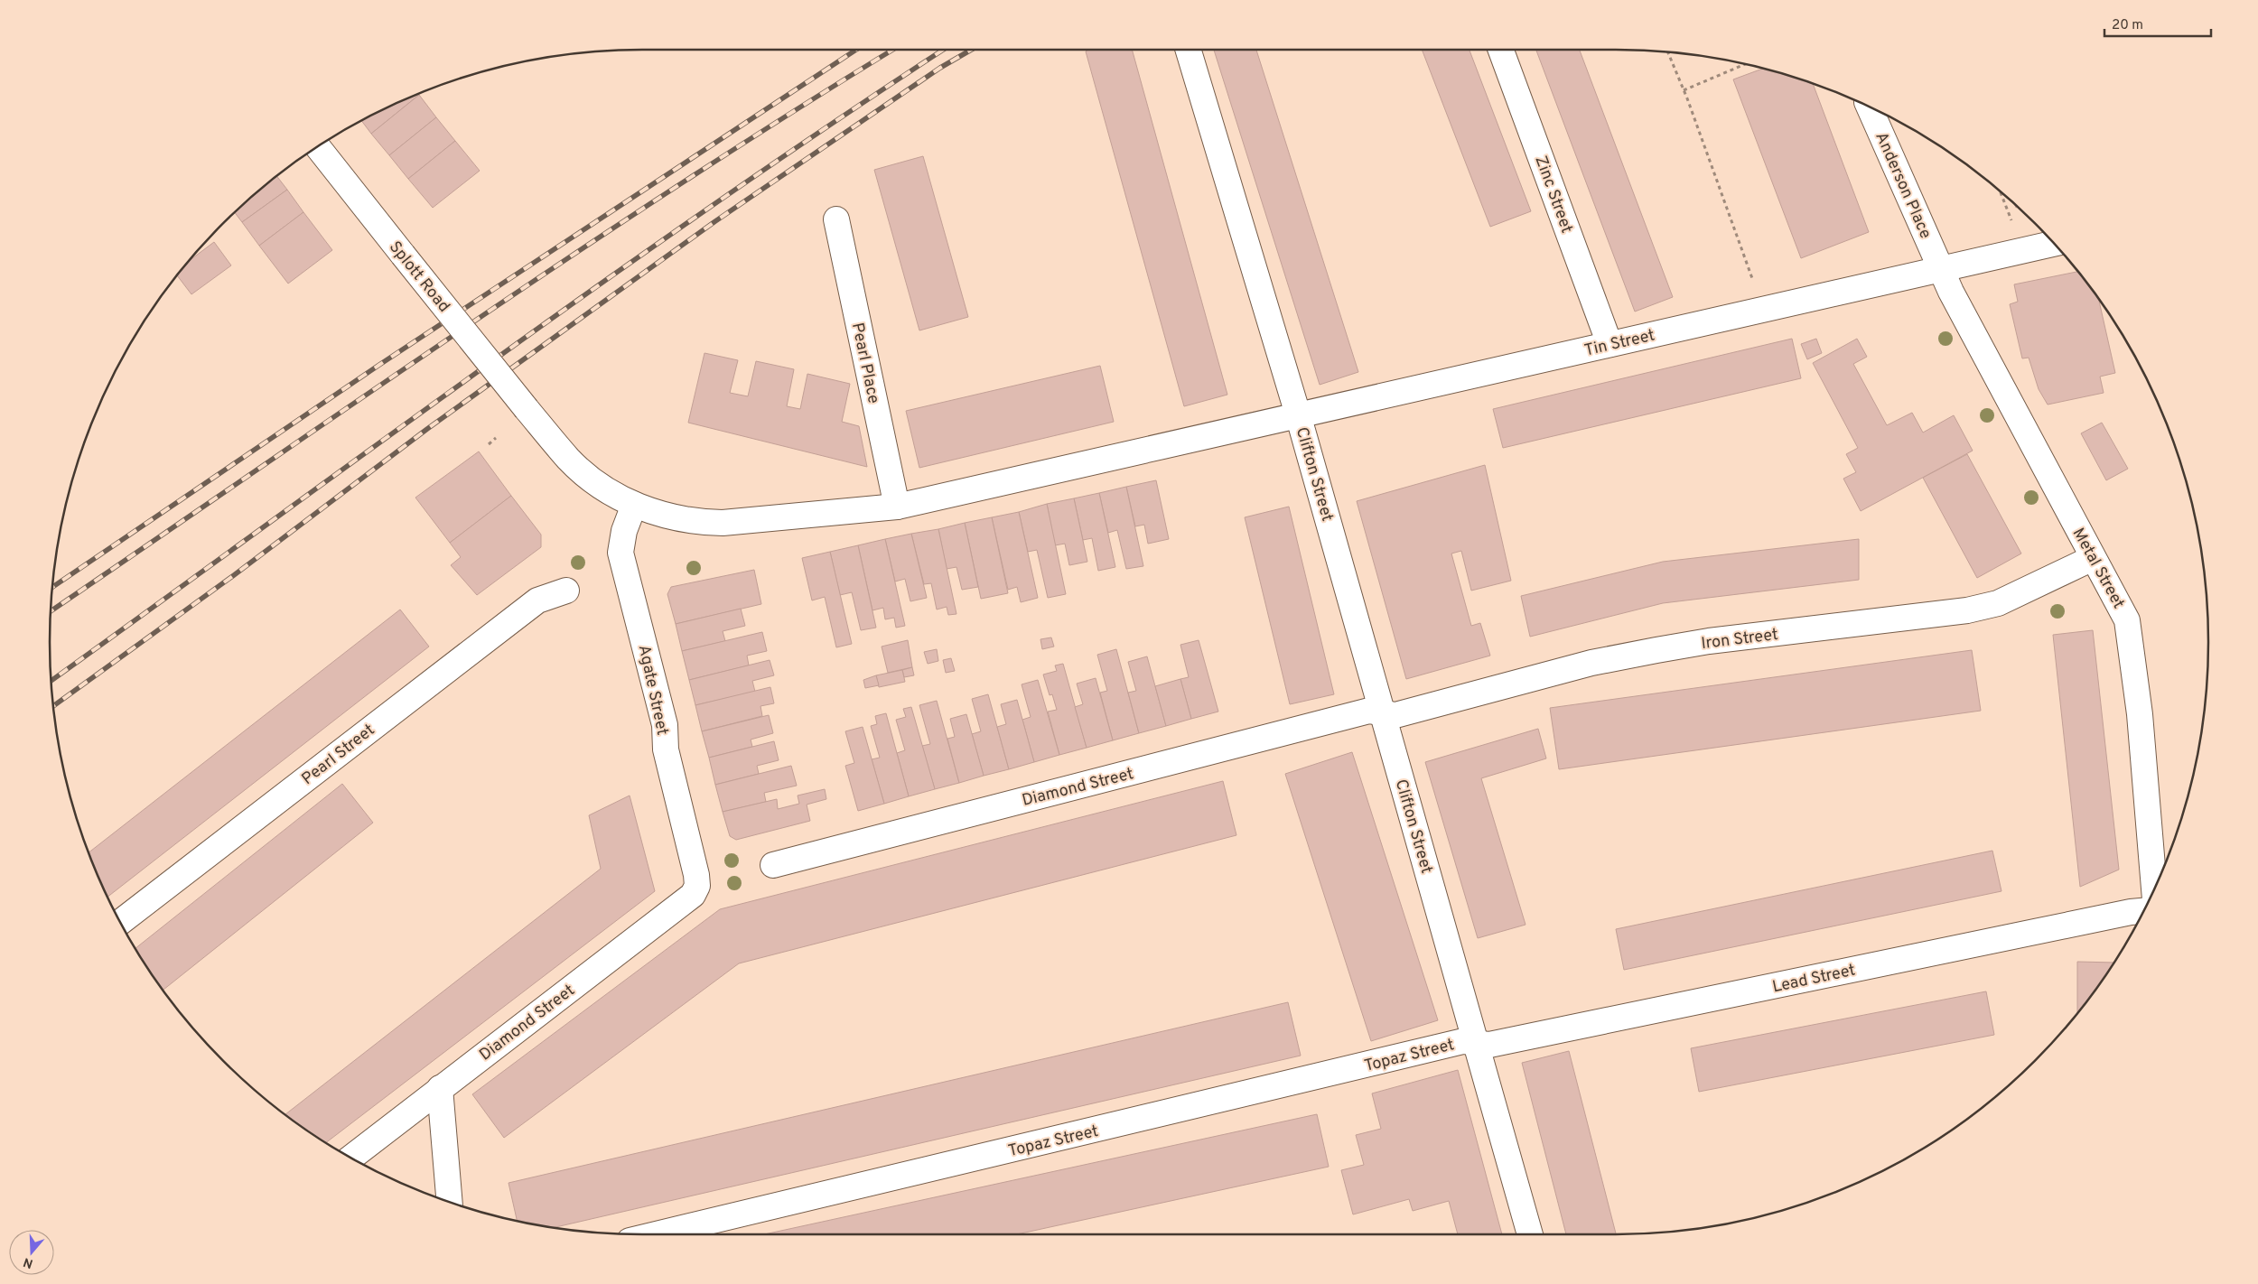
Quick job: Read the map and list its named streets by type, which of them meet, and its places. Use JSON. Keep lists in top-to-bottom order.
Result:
{
  "streets": {
    "street": [
      "Anderson Place",
      "Zinc Street",
      "Splott Road",
      "Tin Street",
      "Pearl Place",
      "Clifton Street",
      "Metal Street",
      "Iron Street",
      "Agate Street",
      "Pearl Street",
      "Diamond Street",
      "Lead Street",
      "Topaz Street"
    ]
  },
  "crossings": [
    ["Anderson Place", "Tin Street"],
    ["Anderson Place", "Metal Street"],
    ["Zinc Street", "Tin Street"],
    ["Splott Road", "Tin Street"],
    ["Splott Road", "Pearl Place"],
    ["Splott Road", "Agate Street"],
    ["Tin Street", "Pearl Place"],
    ["Tin Street", "Clifton Street"],
    ["Tin Street", "Metal Street"],
    ["Clifton Street", "Iron Street"],
    ["Clifton Street", "Diamond Street"],
    ["Clifton Street", "Lead Street"],
    ["Clifton Street", "Topaz Street"],
    ["Metal Street", "Iron Street"],
    ["Iron Street", "Diamond Street"],
    ["Agate Street", "Diamond Street"],
    ["Lead Street", "Topaz Street"]
  ],
  "scale_bar": "20 m",
  "north": "bottom"
}
